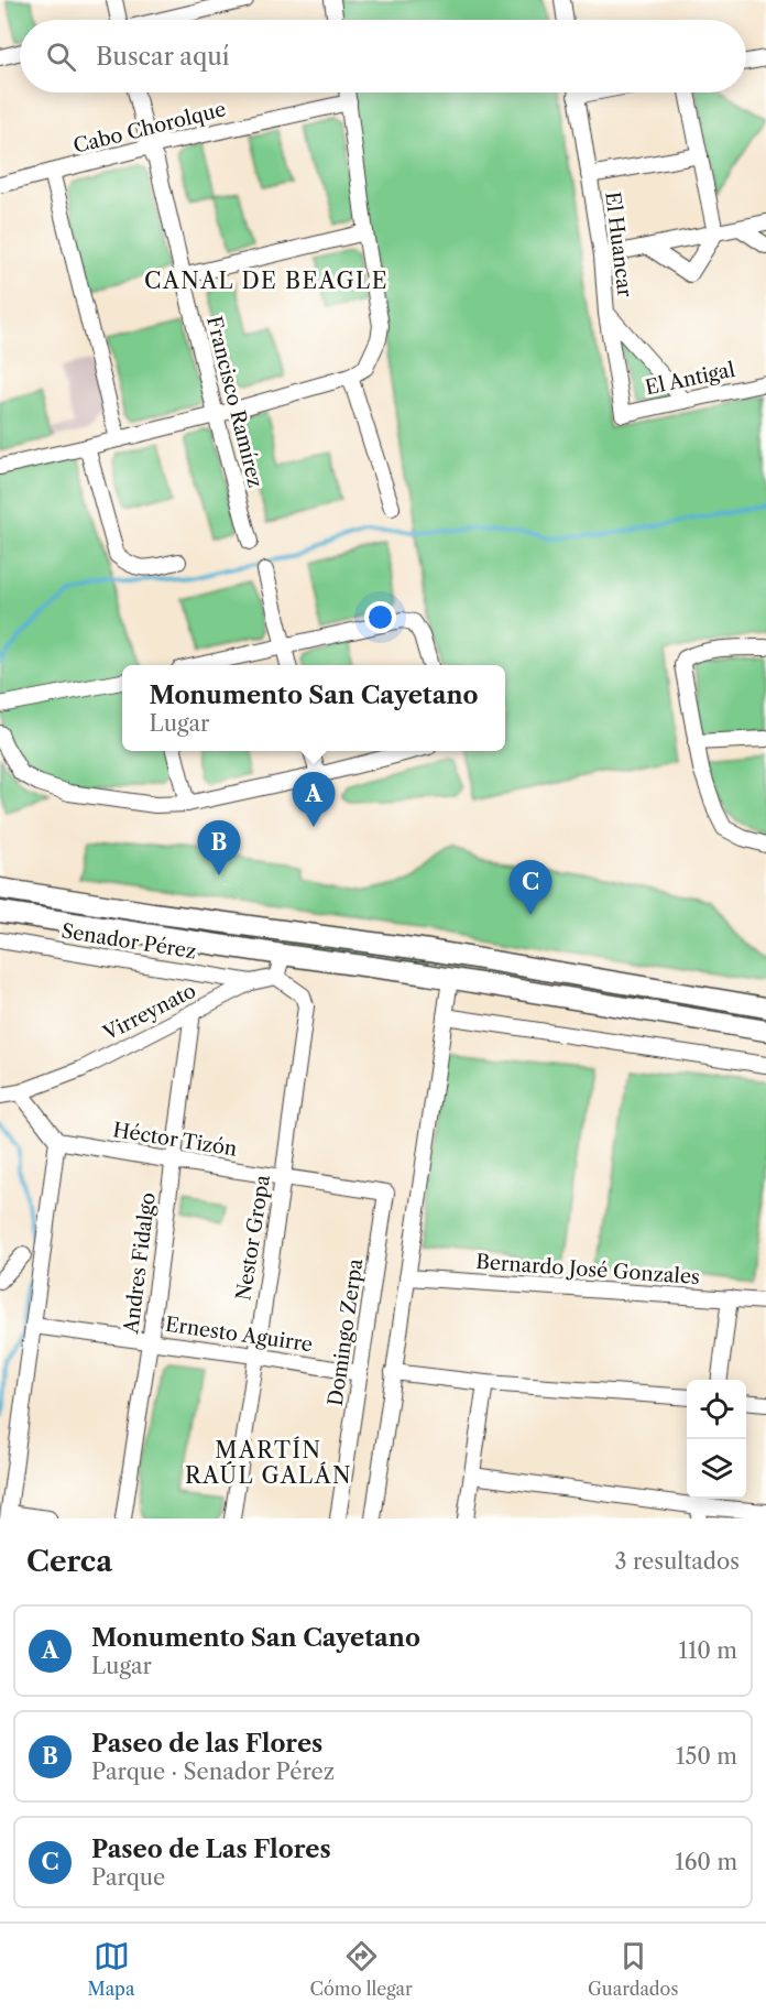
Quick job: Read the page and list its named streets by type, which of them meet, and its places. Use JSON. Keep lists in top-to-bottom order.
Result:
{
  "streets": {
    "street": [
      "Cabo Chorolque",
      "El Huancar",
      "El Antigal",
      "Francisco Ramírez",
      "Senador Pérez",
      "Virreynato",
      "Héctor Tizón",
      "Nestor Gropa",
      "Andres Fidalgo",
      "Bernardo José Gonzales",
      "Domingo Zerpa",
      "Ernesto Aguirre"
    ]
  },
  "crossings": [
    ["Cabo Chorolque", "Francisco Ramírez"],
    ["El Huancar", "El Antigal"],
    ["Senador Pérez", "Virreynato"],
    ["Virreynato", "Nestor Gropa"],
    ["Virreynato", "Andres Fidalgo"],
    ["Héctor Tizón", "Nestor Gropa"],
    ["Héctor Tizón", "Andres Fidalgo"],
    ["Héctor Tizón", "Domingo Zerpa"],
    ["Nestor Gropa", "Ernesto Aguirre"],
    ["Andres Fidalgo", "Ernesto Aguirre"],
    ["Domingo Zerpa", "Ernesto Aguirre"]
  ],
  "districts": ["CANAL DE BEAGLE", "MARTÍN RAÚL GALÁN"],
  "page": {
    "search": "Buscar aquí",
    "popup": ["Monumento San Cayetano", "Lugar"],
    "pins": ["A", "B", "C"],
    "heading": ["Cerca", "3 resultados"],
    "list": [
      {
        "mark": "A",
        "name": "Monumento San Cayetano",
        "note": "Lugar",
        "value": "110 m"
      },
      {
        "mark": "B",
        "name": "Paseo de las Flores",
        "note": "Parque · Senador Pérez",
        "value": "150 m"
      },
      {
        "mark": "C",
        "name": "Paseo de Las Flores",
        "note": "Parque",
        "value": "160 m"
      }
    ],
    "nav": ["Mapa", "Cómo llegar", "Guardados"]
  }
}
